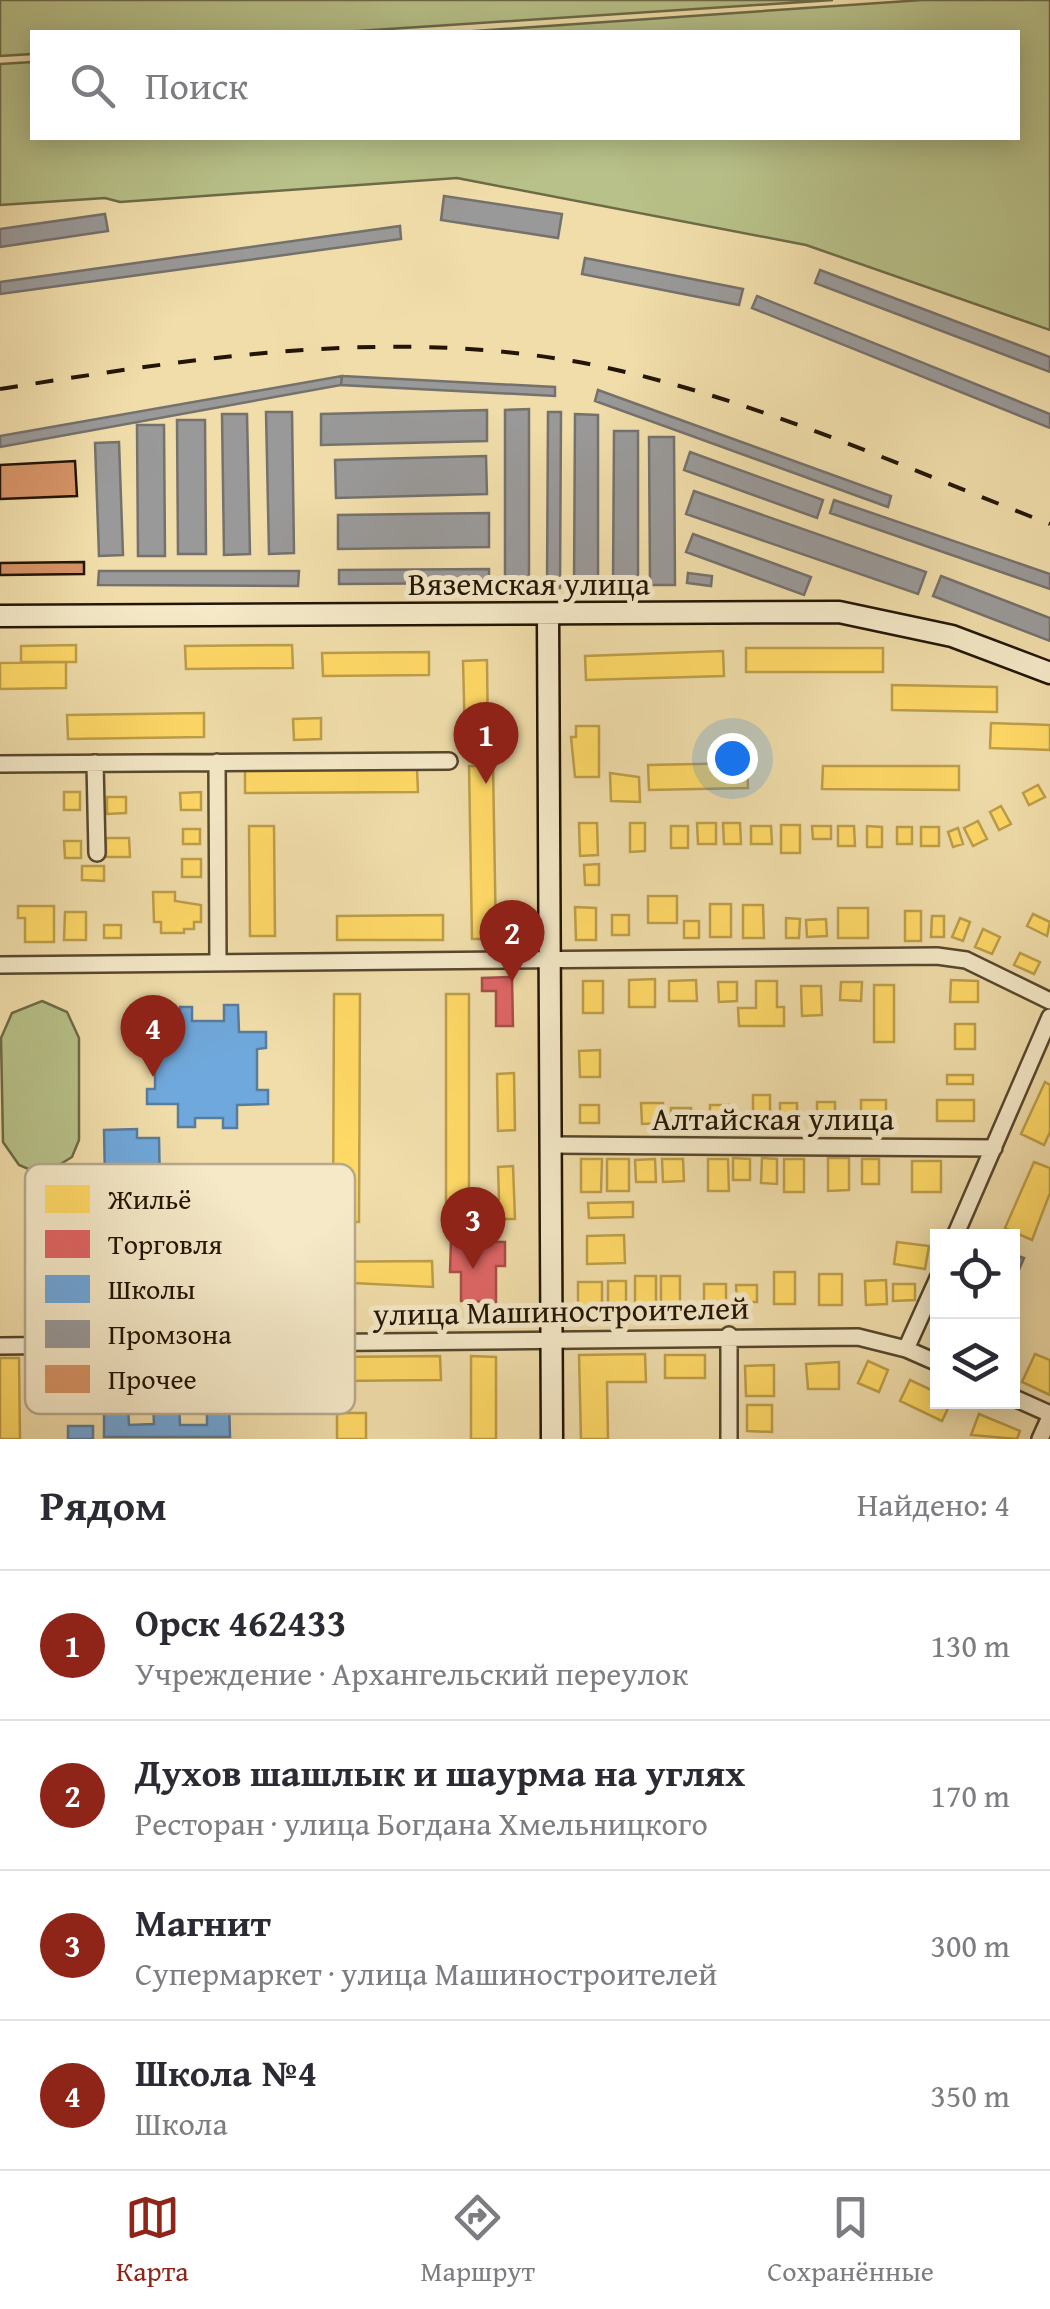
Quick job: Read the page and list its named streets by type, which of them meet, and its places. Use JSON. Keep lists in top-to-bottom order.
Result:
{
  "streets": {
    "main road": ["Вяземская улица"],
    "street": ["Алтайская улица", "улица Машиностроителей"]
  },
  "legend": [
    "Жильё",
    "Торговля",
    "Школы",
    "Промзона",
    "Прочее"
  ],
  "page": {
    "search": "Поиск",
    "pins": [
      "1",
      "2",
      "4",
      "3"
    ],
    "heading": ["Рядом", "Найдено: 4"],
    "list": [
      {
        "mark": "1",
        "name": "Орск 462433",
        "note": "Учреждение · Архангельский переулок",
        "value": "130 m"
      },
      {
        "mark": "2",
        "name": "Духов шашлык и шаурма на углях",
        "note": "Ресторан · улица Богдана Хмельницкого",
        "value": "170 m"
      },
      {
        "mark": "3",
        "name": "Магнит",
        "note": "Супермаркет · улица Машиностроителей",
        "value": "300 m"
      },
      {
        "mark": "4",
        "name": "Школа №4",
        "note": "Школа",
        "value": "350 m"
      }
    ],
    "nav": ["Карта", "Маршрут", "Сохранённые"]
  }
}
